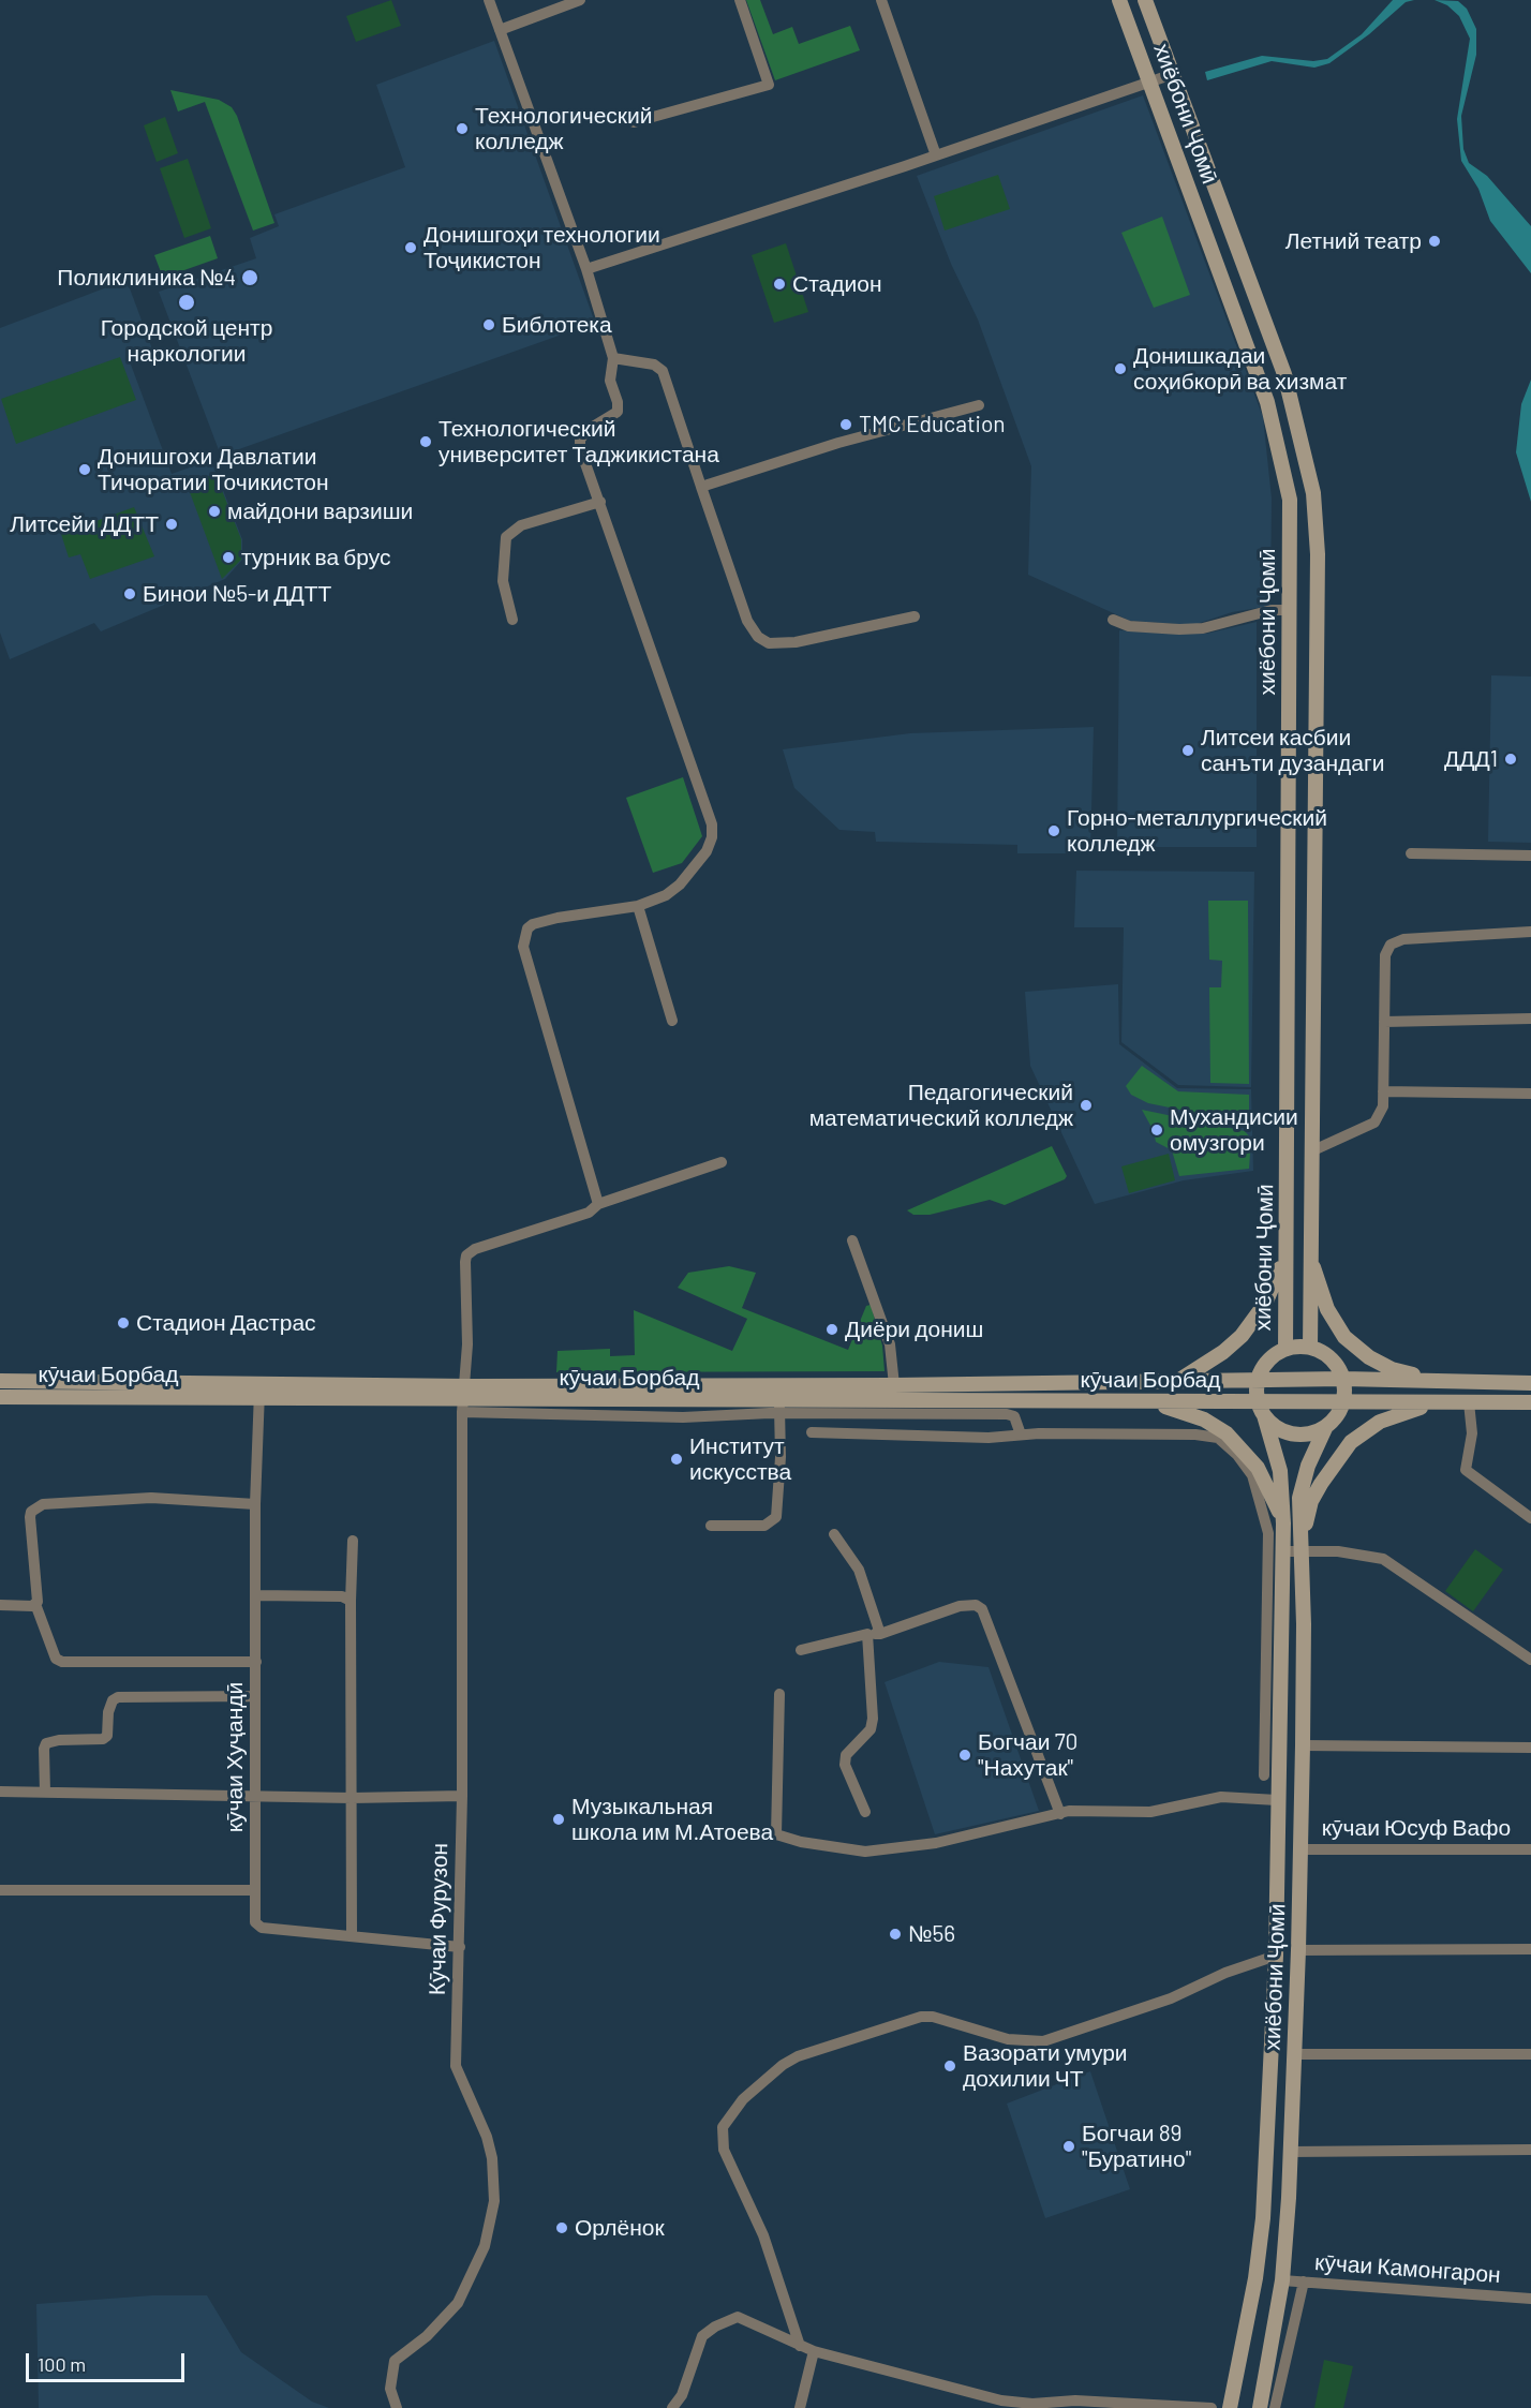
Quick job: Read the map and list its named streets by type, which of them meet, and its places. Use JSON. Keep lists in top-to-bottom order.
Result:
{
  "streets": {
    "main road": ["хиёбони Ҷомӣ", "кӯчаи Борбад"],
    "street": [
      "кӯчаи Хуҷандӣ",
      "кӯчаи Юсуф Вафо",
      "Кӯчаи Фурузон",
      "кӯчаи Камонгарон"
    ]
  },
  "crossings": [
    ["хиёбони Ҷомӣ", "кӯчаи Борбад"],
    ["хиёбони Ҷомӣ", "кӯчаи Юсуф Вафо"],
    ["хиёбони Ҷомӣ", "кӯчаи Камонгарон"],
    ["кӯчаи Борбад", "кӯчаи Хуҷандӣ"],
    ["кӯчаи Борбад", "Кӯчаи Фурузон"],
    ["кӯчаи Хуҷандӣ", "Кӯчаи Фурузон"]
  ],
  "places": [
    "Технологический колледж",
    "Летний театр",
    "Донишгоҳи технологии Тоҷикистон",
    "Поликлиника №4",
    "Стадион",
    "Городской центр наркологии",
    "Библотека",
    "Донишкадаи соҳибкорӣ ва хизмат",
    "TMC Education",
    "Технологический университет Таджикистана",
    "Донишгохи Давлатии Тичоратии Точикистон",
    "майдони варзиши",
    "Литсейи ДДТТ",
    "турник ва брус",
    "Бинои №5-и ДДТТ",
    "Литсеи касбии санъти дузандаги",
    "ДДД1",
    "Горно-металлургический колледж",
    "Педагогический математический колледж",
    "Мухандисии омузгори",
    "Стадион Дастрас",
    "Диёри дониш",
    "Институт искусства",
    "Богчаи 70 \"Нахутак\"",
    "Музыкальная школа им М.Атоева",
    "№56",
    "Вазорати умури дохилии ЧТ",
    "Богчаи 89 \"Буратино\"",
    "Орлёнок"
  ],
  "scale_bar": "100 m"
}
